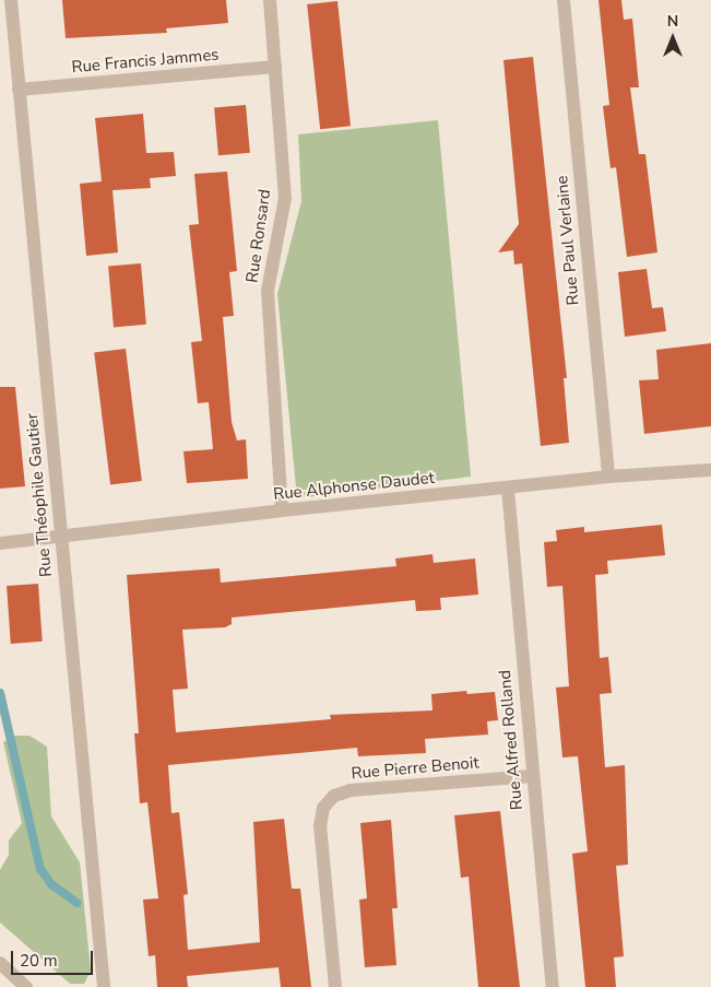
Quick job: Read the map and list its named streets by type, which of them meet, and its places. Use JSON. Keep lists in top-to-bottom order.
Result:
{
  "streets": {
    "street": [
      "Rue Francis Jammes",
      "Rue Ronsard",
      "Rue Paul Verlaine",
      "Rue Alphonse Daudet",
      "Rue Théophile Gautier",
      "Rue Alfred Rolland",
      "Rue Pierre Benoit"
    ]
  },
  "crossings": [
    ["Rue Francis Jammes", "Rue Ronsard"],
    ["Rue Francis Jammes", "Rue Théophile Gautier"],
    ["Rue Ronsard", "Rue Alphonse Daudet"],
    ["Rue Paul Verlaine", "Rue Alphonse Daudet"],
    ["Rue Alphonse Daudet", "Rue Théophile Gautier"],
    ["Rue Alphonse Daudet", "Rue Alfred Rolland"],
    ["Rue Alfred Rolland", "Rue Pierre Benoit"]
  ],
  "scale_bar": "20 m",
  "north": "top"
}
